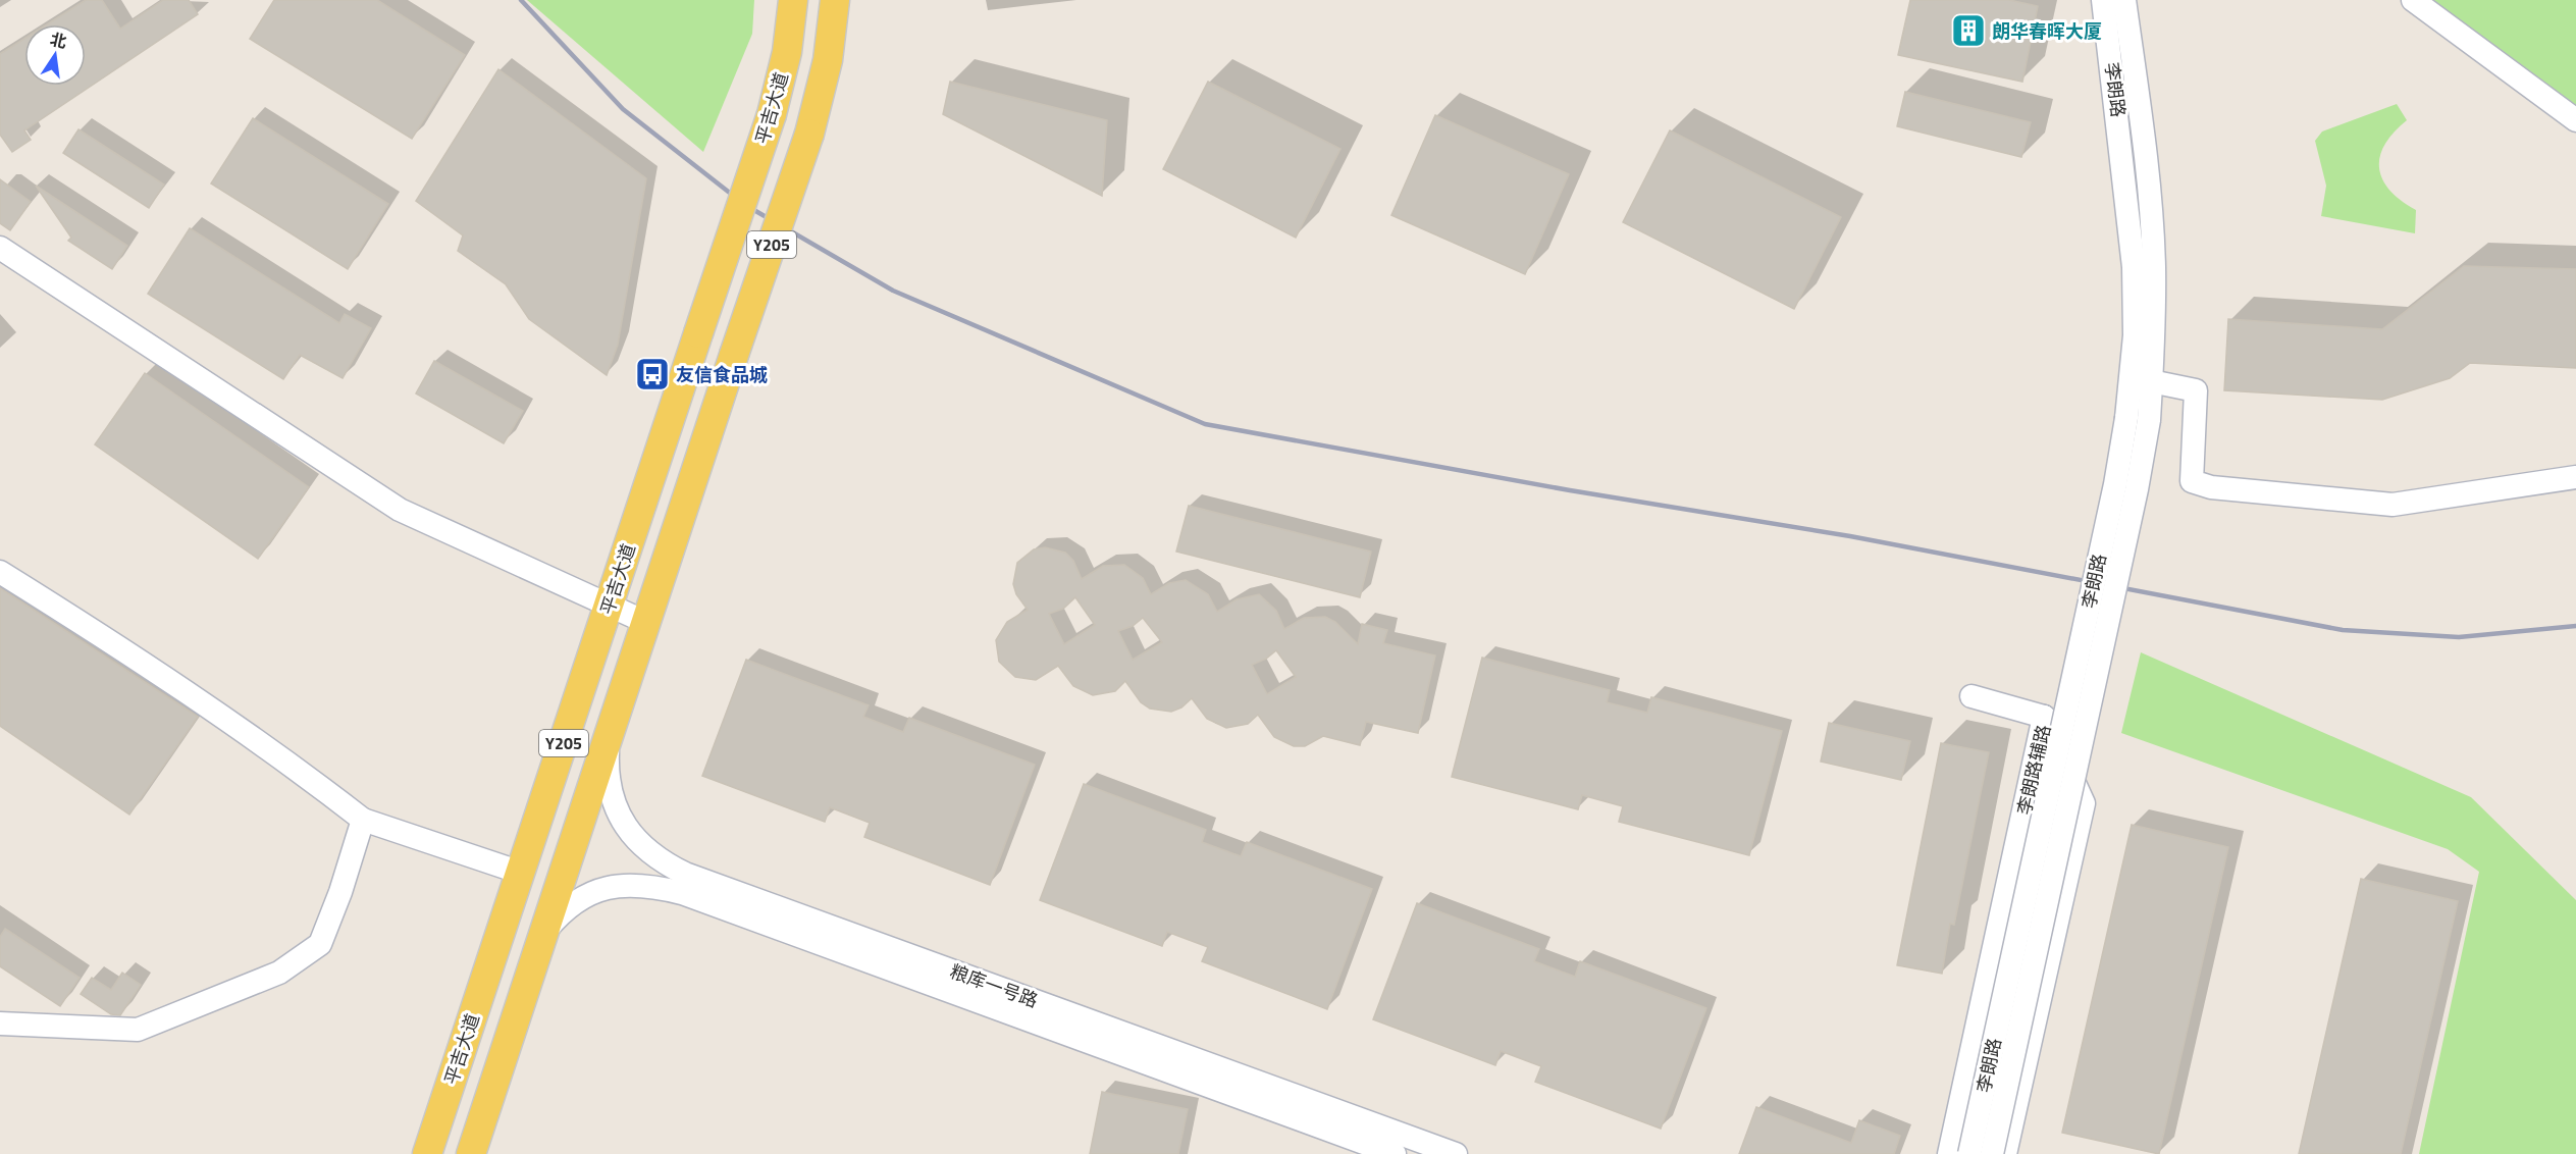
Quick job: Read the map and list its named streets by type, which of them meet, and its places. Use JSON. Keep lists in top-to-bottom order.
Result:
{
  "streets": {
    "main road": ["平吉大道", "Y205"],
    "street": ["李朗路", "李朗路辅路", "粮库一号路"]
  },
  "crossings": [
    ["Y205", "粮库一号路"]
  ],
  "places": {
    "building": ["朗华春晖大厦"],
    "bus stop": ["友信食品城"]
  },
  "north": "top"
}
